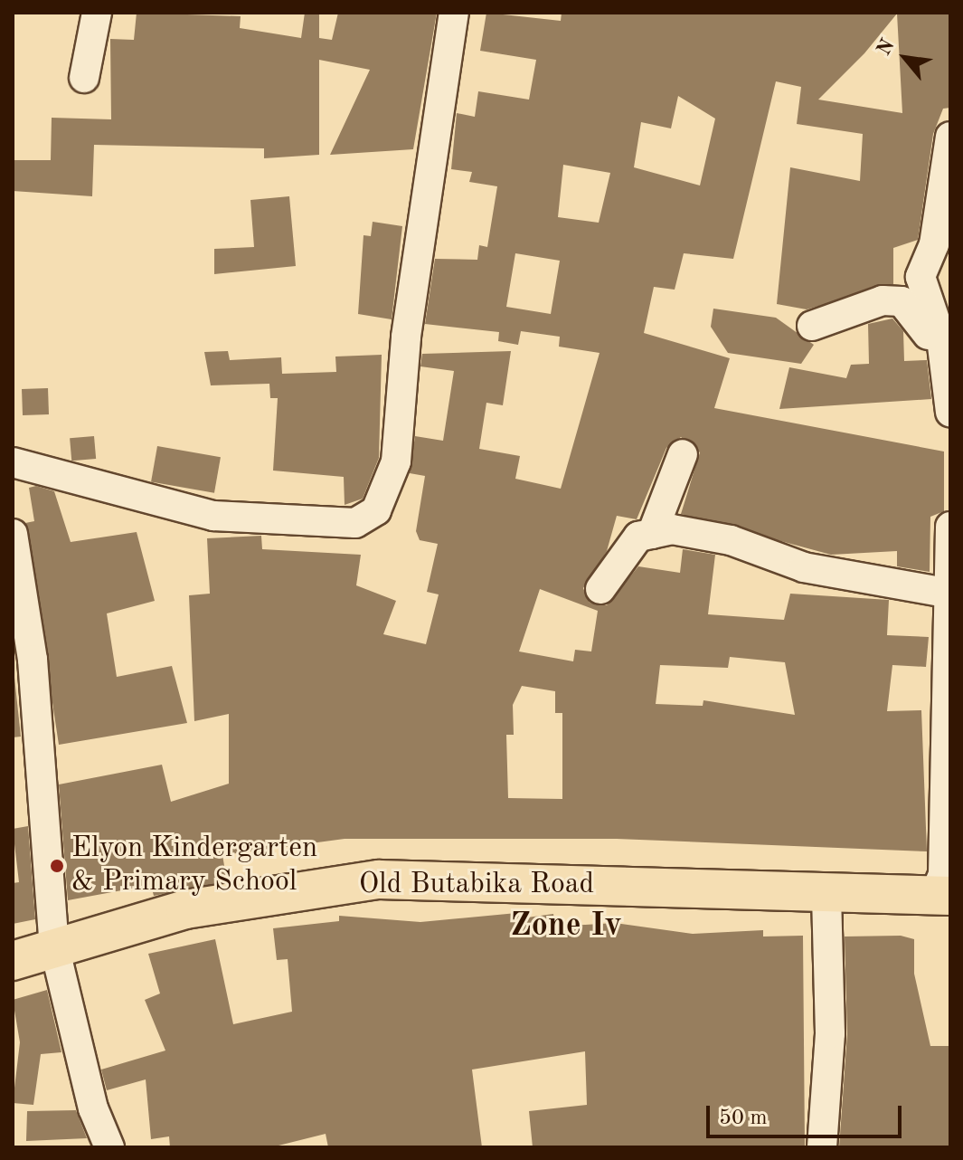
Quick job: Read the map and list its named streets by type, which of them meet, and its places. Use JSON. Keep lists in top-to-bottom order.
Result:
{
  "streets": {
    "main road": ["Old Butabika Road"]
  },
  "districts": ["Zone Iv"],
  "places": ["Elyon Kindergarten & Primary School"],
  "scale_bar": "50 m",
  "north": "top left"
}
